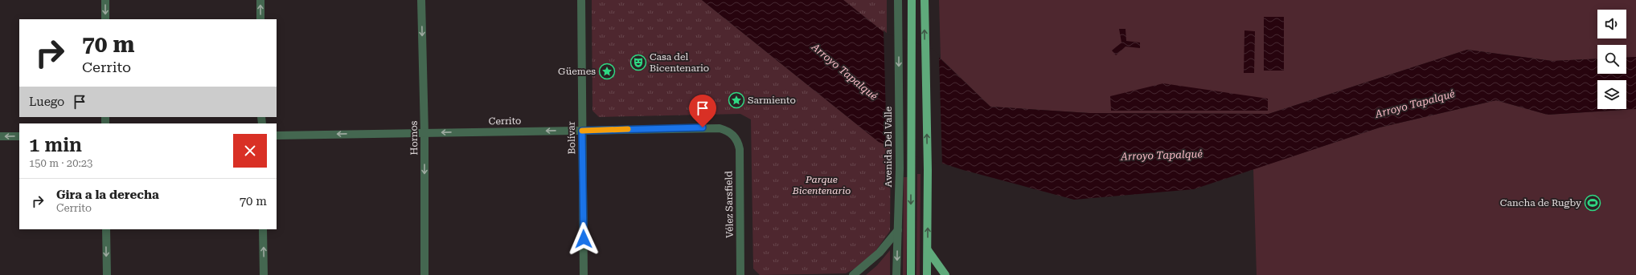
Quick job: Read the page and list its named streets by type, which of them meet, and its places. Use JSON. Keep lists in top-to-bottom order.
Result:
{
  "streets": {
    "street": [
      "Cerrito",
      "Hornos",
      "Bolívar",
      "Avenida Del Valle",
      "Vélez Sarsfield"
    ]
  },
  "crossings": [
    ["Cerrito", "Hornos"],
    ["Cerrito", "Bolívar"],
    ["Cerrito", "Vélez Sarsfield"]
  ],
  "one_way": ["Cerrito", "Hornos", "Avenida Del Valle"],
  "water": ["Arroyo Tapalqué"],
  "parks": ["Parque Bicentenario"],
  "places": {
    "theatre": ["Casa del Bicentenario"],
    "place": ["Güemes", "Sarmiento"],
    "sports": ["Cancha de Rugby"]
  },
  "page": {
    "turn": ["70 m", "Cerrito"],
    "then": "Luego",
    "heading": ["1 min", "150 m · 20:23"],
    "list": [
      {
        "name": "Gira a la derecha",
        "note": "Cerrito",
        "value": "70 m"
      }
    ]
  }
}
